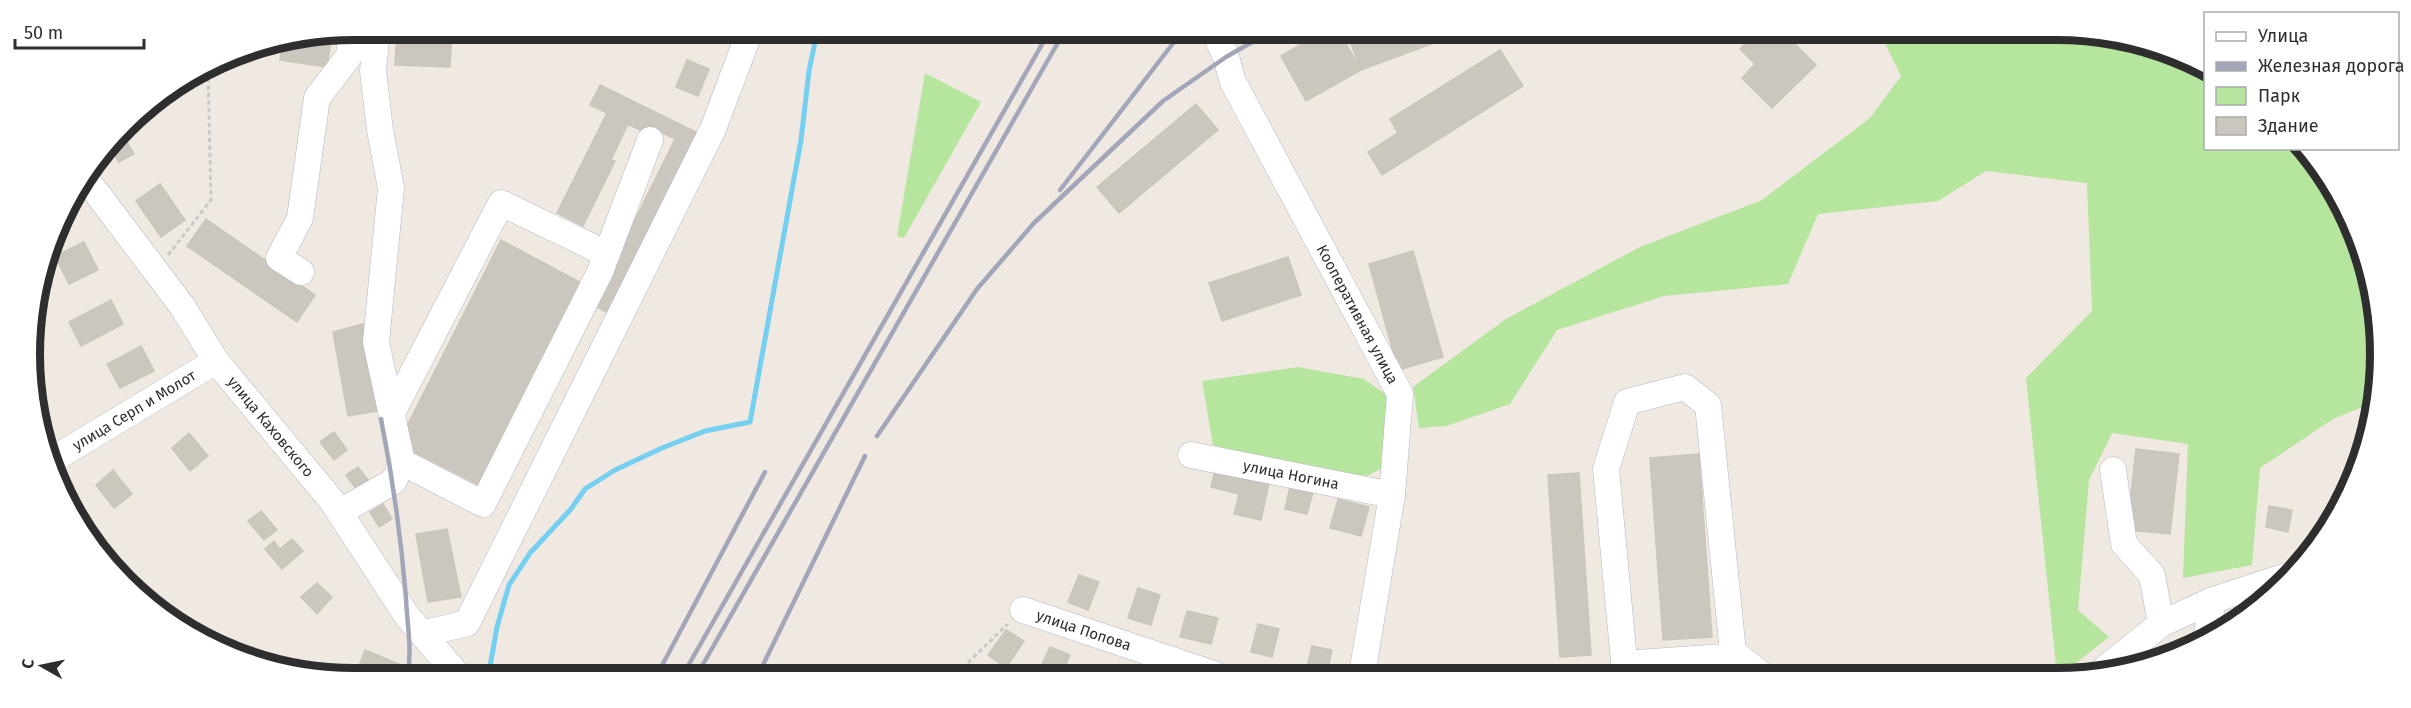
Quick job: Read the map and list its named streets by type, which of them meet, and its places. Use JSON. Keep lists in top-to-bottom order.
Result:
{
  "streets": {
    "street": [
      "Кооперативная улица",
      "улица Серп и Молот",
      "улица Каховского",
      "улица Ногина",
      "улица Попова"
    ]
  },
  "crossings": [
    ["Кооперативная улица", "улица Ногина"],
    ["улица Серп и Молот", "улица Каховского"]
  ],
  "legend": [
    "Улица",
    "Железная дорога",
    "Парк",
    "Здание"
  ],
  "scale_bar": "50 m",
  "north": "left"
}
